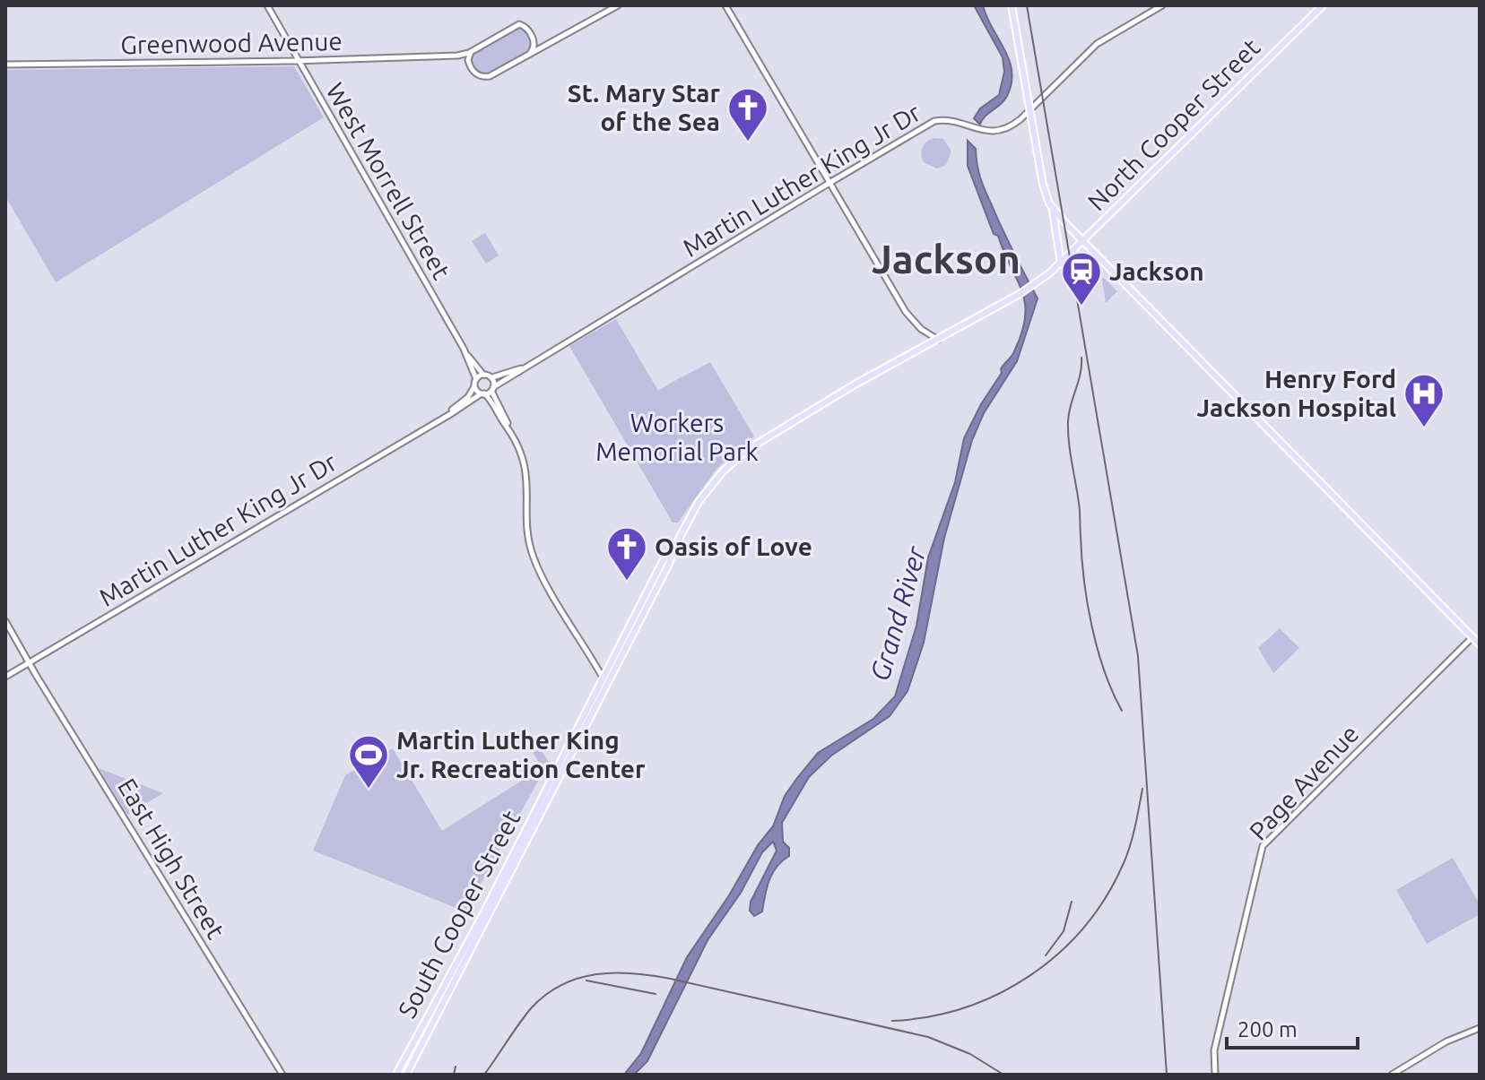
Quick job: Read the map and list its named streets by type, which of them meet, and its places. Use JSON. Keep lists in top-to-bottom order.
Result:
{
  "streets": {
    "main road": ["North Cooper Street", "South Cooper Street"],
    "street": [
      "Greenwood Avenue",
      "Martin Luther King Jr Dr",
      "West Morrell Street",
      "Page Avenue",
      "East High Street"
    ]
  },
  "crossings": [
    ["Greenwood Avenue", "West Morrell Street"],
    ["North Cooper Street", "South Cooper Street"],
    ["Martin Luther King Jr Dr", "East High Street"]
  ],
  "districts": ["Jackson"],
  "water": ["Grand River"],
  "parks": ["Workers Memorial Park"],
  "places": {
    "church": ["St. Mary Star of the Sea", "Oasis of Love"],
    "station": ["Jackson"],
    "hospital": ["Henry Ford Jackson Hospital"],
    "sports": ["Martin Luther King Jr. Recreation Center"]
  },
  "scale_bar": "200 m"
}
